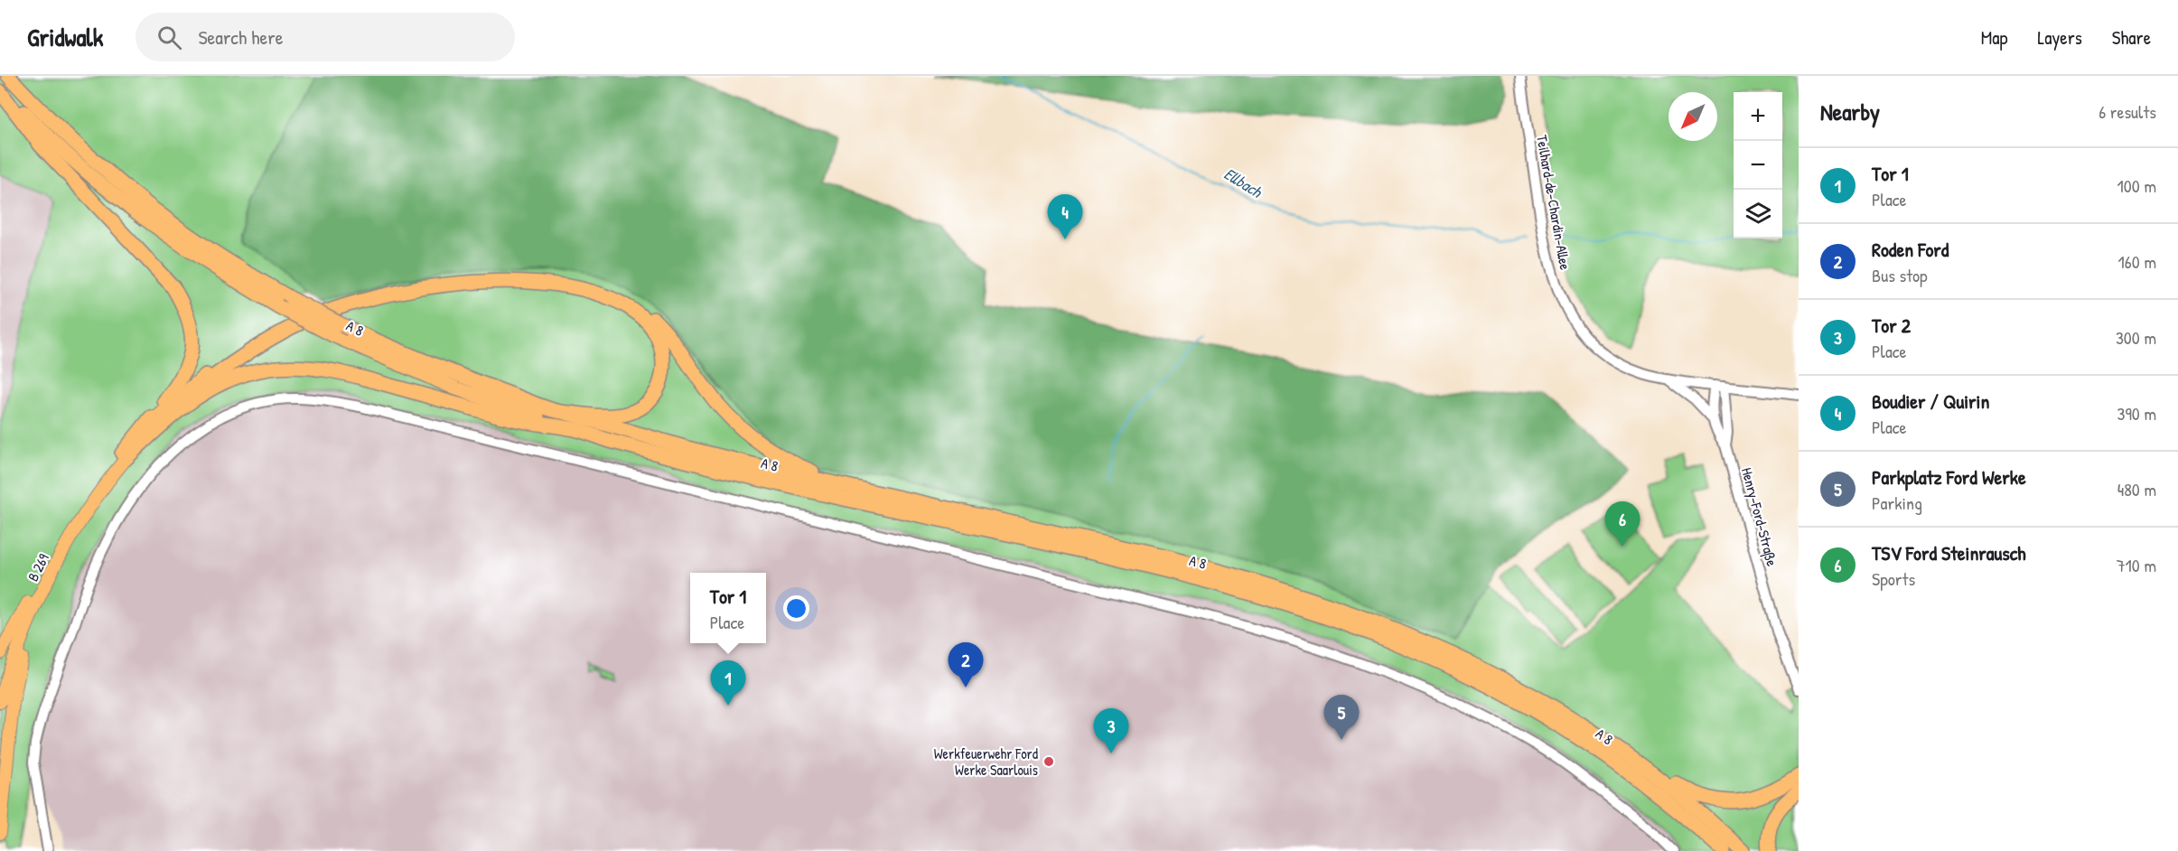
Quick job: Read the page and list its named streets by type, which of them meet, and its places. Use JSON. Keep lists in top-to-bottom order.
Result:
{
  "streets": {
    "highway": ["A 8"],
    "main road": ["B 269"],
    "street": ["Teilhard-de-Chardin-Allee", "Henry-Ford-Straße"]
  },
  "crossings": [
    ["Teilhard-de-Chardin-Allee", "Henry-Ford-Straße"]
  ],
  "water": ["Ellbach"],
  "places": ["Werkfeuerwehr Ford Werke Saarlouis"],
  "north": "bottom left",
  "page": {
    "header": "Gridwalk",
    "search": "Search here",
    "nav": ["Map", "Layers", "Share"],
    "heading": ["Nearby", "6 results"],
    "map_buttons": ["+", "−"],
    "list": [
      {
        "mark": "1",
        "name": "Tor 1",
        "note": "Place",
        "value": "100 m"
      },
      {
        "mark": "2",
        "name": "Roden Ford",
        "note": "Bus stop",
        "value": "160 m"
      },
      {
        "mark": "3",
        "name": "Tor 2",
        "note": "Place",
        "value": "300 m"
      },
      {
        "mark": "4",
        "name": "Boudier / Quirin",
        "note": "Place",
        "value": "390 m"
      },
      {
        "mark": "5",
        "name": "Parkplatz Ford Werke",
        "note": "Parking",
        "value": "480 m"
      },
      {
        "mark": "6",
        "name": "TSV Ford Steinrausch",
        "note": "Sports",
        "value": "710 m"
      }
    ],
    "pins": [
      "4",
      "6",
      "2",
      "1",
      "5",
      "3"
    ],
    "popup": ["Tor 1", "Place"]
  }
}
